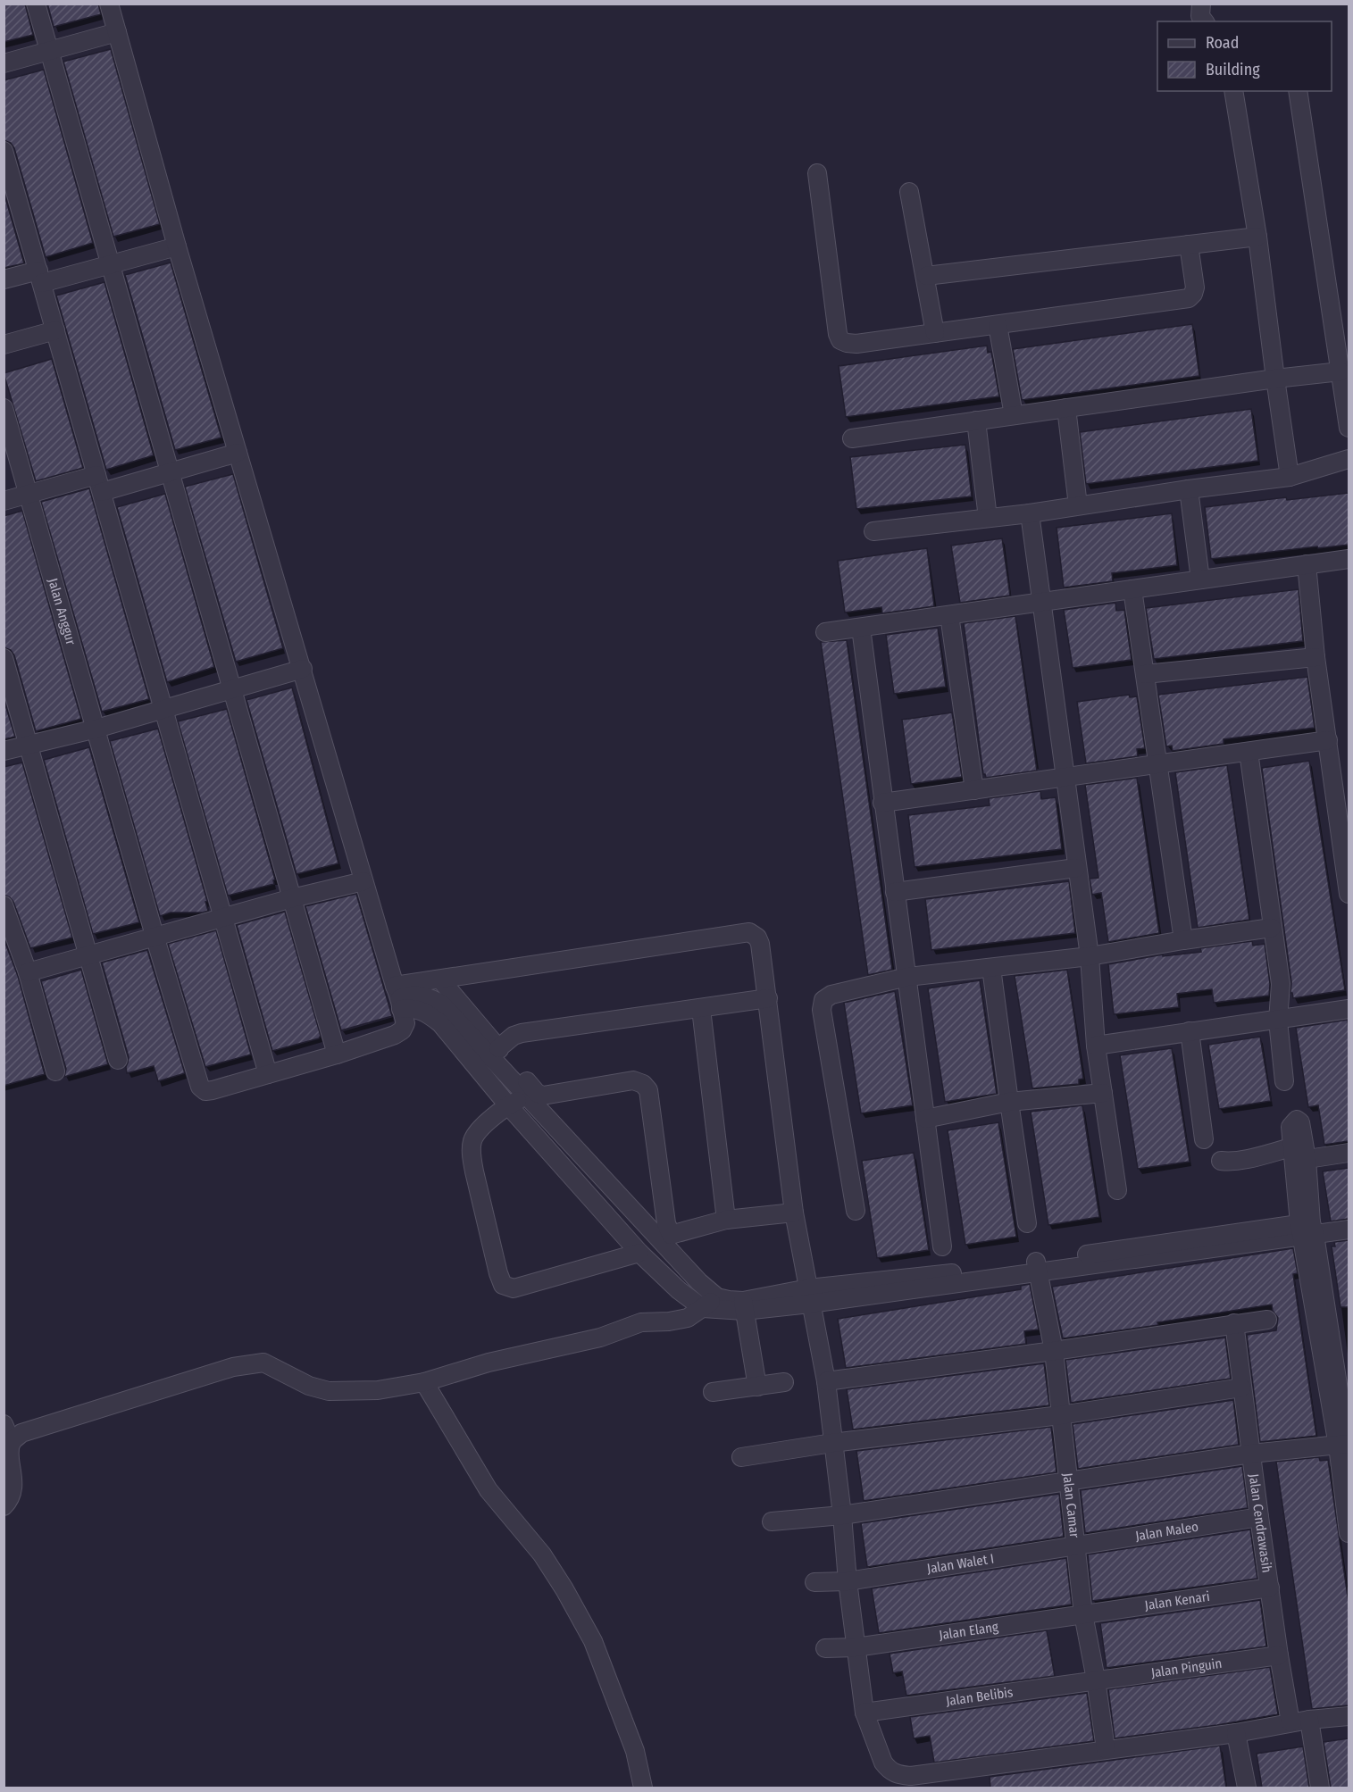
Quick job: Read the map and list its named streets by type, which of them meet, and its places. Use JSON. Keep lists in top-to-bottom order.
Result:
{
  "streets": {
    "street": [
      "Jalan Anggur",
      "Jalan Camar",
      "Jalan Cendrawasih",
      "Jalan Maleo",
      "Jalan Walet I",
      "Jalan Kenari",
      "Jalan Elang",
      "Jalan Pinguin",
      "Jalan Belibis"
    ]
  },
  "crossings": [
    ["Jalan Camar", "Jalan Maleo"],
    ["Jalan Camar", "Jalan Walet I"],
    ["Jalan Camar", "Jalan Kenari"],
    ["Jalan Camar", "Jalan Elang"],
    ["Jalan Camar", "Jalan Pinguin"],
    ["Jalan Camar", "Jalan Belibis"],
    ["Jalan Cendrawasih", "Jalan Maleo"],
    ["Jalan Cendrawasih", "Jalan Kenari"],
    ["Jalan Cendrawasih", "Jalan Pinguin"],
    ["Jalan Maleo", "Jalan Walet I"],
    ["Jalan Kenari", "Jalan Elang"],
    ["Jalan Pinguin", "Jalan Belibis"]
  ],
  "legend": ["Road", "Building"]
}
